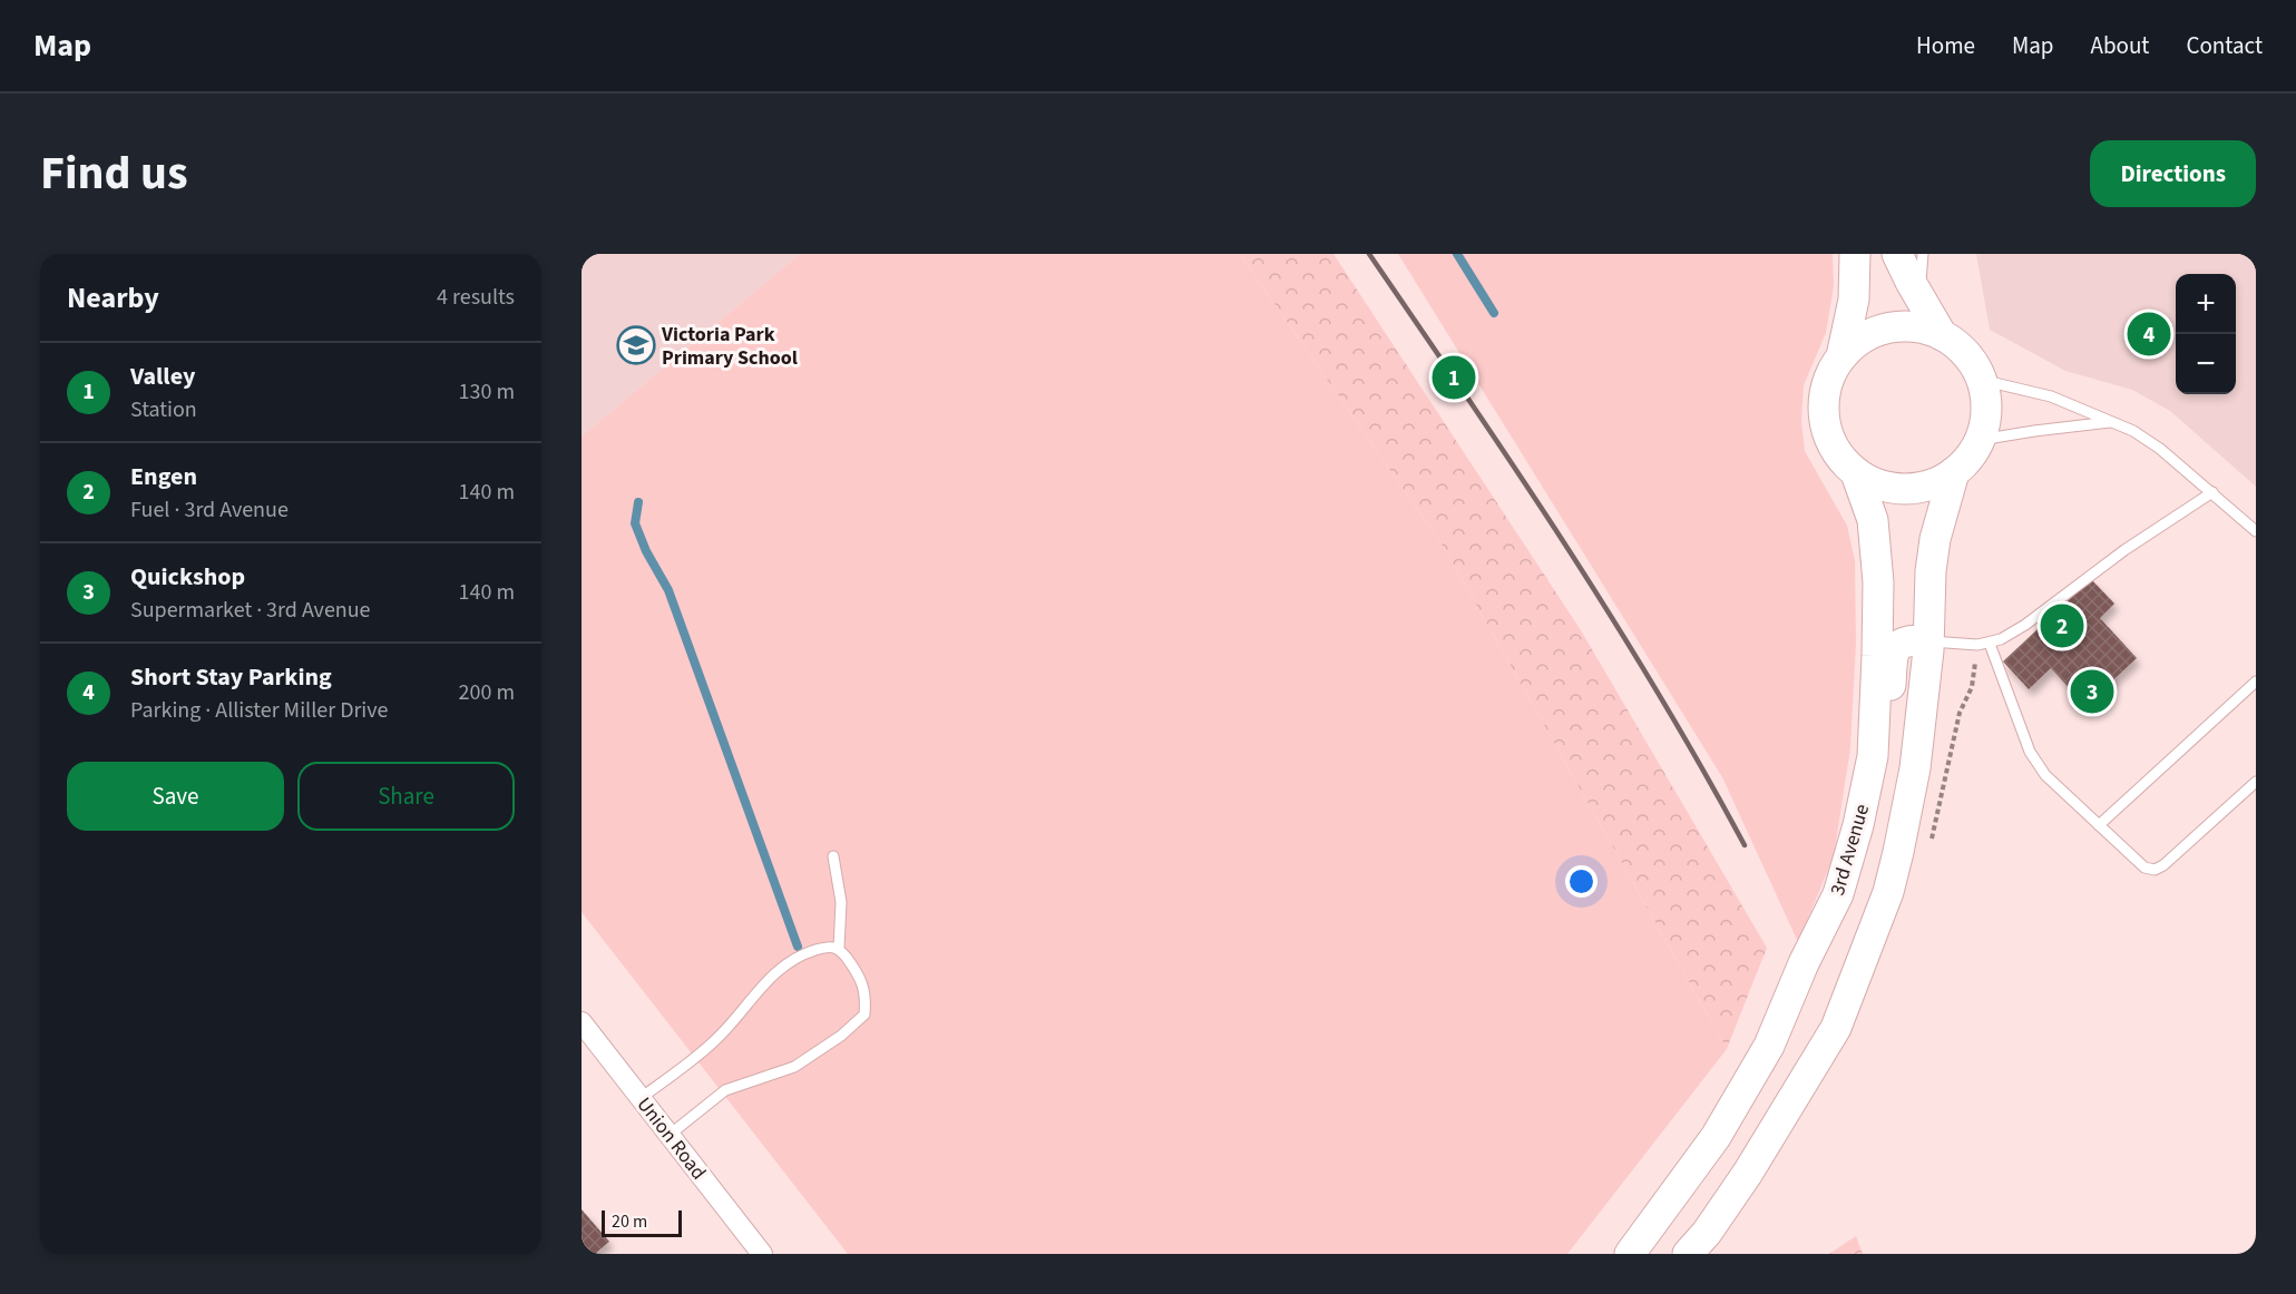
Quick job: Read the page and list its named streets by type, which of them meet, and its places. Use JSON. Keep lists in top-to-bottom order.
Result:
{
  "streets": {
    "street": ["3rd Avenue", "Union Road"]
  },
  "places": {
    "school or university": ["Victoria Park Primary School"]
  },
  "scale_bar": "20 m",
  "page": {
    "header": "Map",
    "nav": [
      "Home",
      "Map",
      "About",
      "Contact"
    ],
    "title": "Find us",
    "buttons": [
      "Directions",
      ["Save", "Share"]
    ],
    "heading": ["Nearby", "4 results"],
    "map_buttons": ["+", "−"],
    "pins": [
      "4",
      "1",
      "2",
      "3"
    ],
    "list": [
      {
        "mark": "1",
        "name": "Valley",
        "note": "Station",
        "value": "130 m"
      },
      {
        "mark": "2",
        "name": "Engen",
        "note": "Fuel · 3rd Avenue",
        "value": "140 m"
      },
      {
        "mark": "3",
        "name": "Quickshop",
        "note": "Supermarket · 3rd Avenue",
        "value": "140 m"
      },
      {
        "mark": "4",
        "name": "Short Stay Parking",
        "note": "Parking · Allister Miller Drive",
        "value": "200 m"
      }
    ],
    "scale": "20 m"
  }
}
